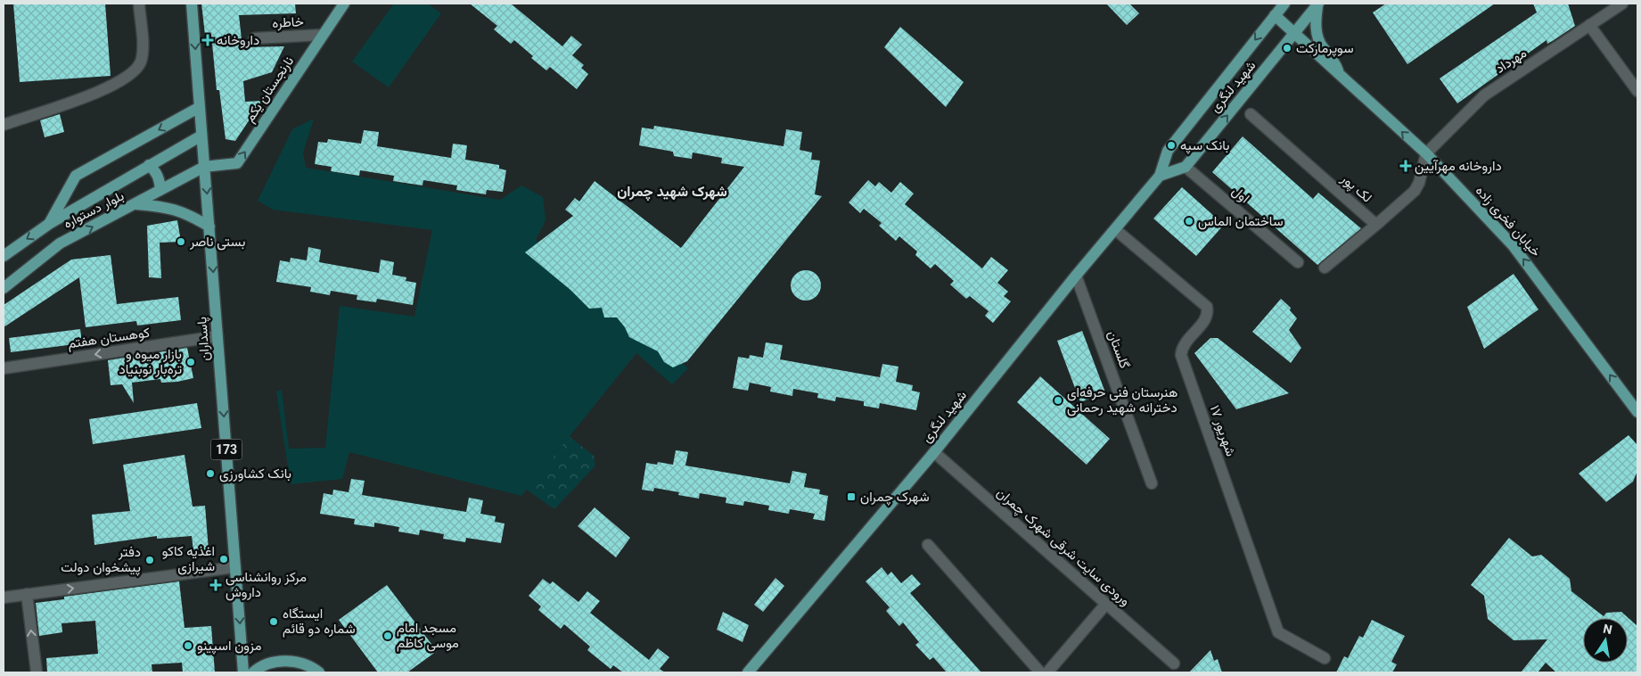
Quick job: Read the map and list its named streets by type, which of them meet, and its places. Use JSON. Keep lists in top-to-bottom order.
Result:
{
  "streets": {
    "main road": [
      "شهید لنگری",
      "نارنجستان یکم",
      "بلوار دستواره",
      "خیابان فخری زاده",
      "پاسداران",
      "173"
    ],
    "street": [
      "خاطره",
      "مهرداد",
      "لک پور",
      "اول",
      "کوهستان هفتم",
      "گلستان",
      "۱۷ شهریور",
      "ورودی سایت شرقی شهرک چمران"
    ]
  },
  "crossings": [
    ["خاطره", "نارنجستان یکم"],
    ["مهرداد", "خیابان فخری زاده"],
    ["شهید لنگری", "اول"],
    ["شهید لنگری", "خیابان فخری زاده"],
    ["شهید لنگری", "گلستان"],
    ["شهید لنگری", "۱۷ شهریور"],
    ["شهید لنگری", "ورودی سایت شرقی شهرک چمران"],
    ["نارنجستان یکم", "بلوار دستواره"],
    ["نارنجستان یکم", "پاسداران"],
    ["بلوار دستواره", "پاسداران"],
    ["کوهستان هفتم", "پاسداران"]
  ],
  "one_way": [
    "نارنجستان یکم",
    "خیابان فخری زاده",
    "کوهستان هفتم",
    "پاسداران"
  ],
  "districts": ["شهرک شهید چمران"],
  "places": {
    "health": ["داروخانه", "داروخانه مهرآیین", "مرکز روانشناسی داروش"],
    "other": [
      "سوپرمارکت",
      "بانک سپه",
      "ساختمان الماس",
      "بستی ناصر",
      "بازار میوه و تره‌بار نوبنیاد",
      "هنرستان فنی حرفه‌ای دخترانه شهید رحمانی",
      "بانک کشاورزی",
      "اغذیه کاکو شیرازی",
      "دفتر پیشخوان دولت",
      "ایستگاه شماره دو قائم",
      "مسجد امام موسی کاظم",
      "مزون اسپینو"
    ],
    "transit": ["شهرک چمران"]
  },
  "north": "top"
}
